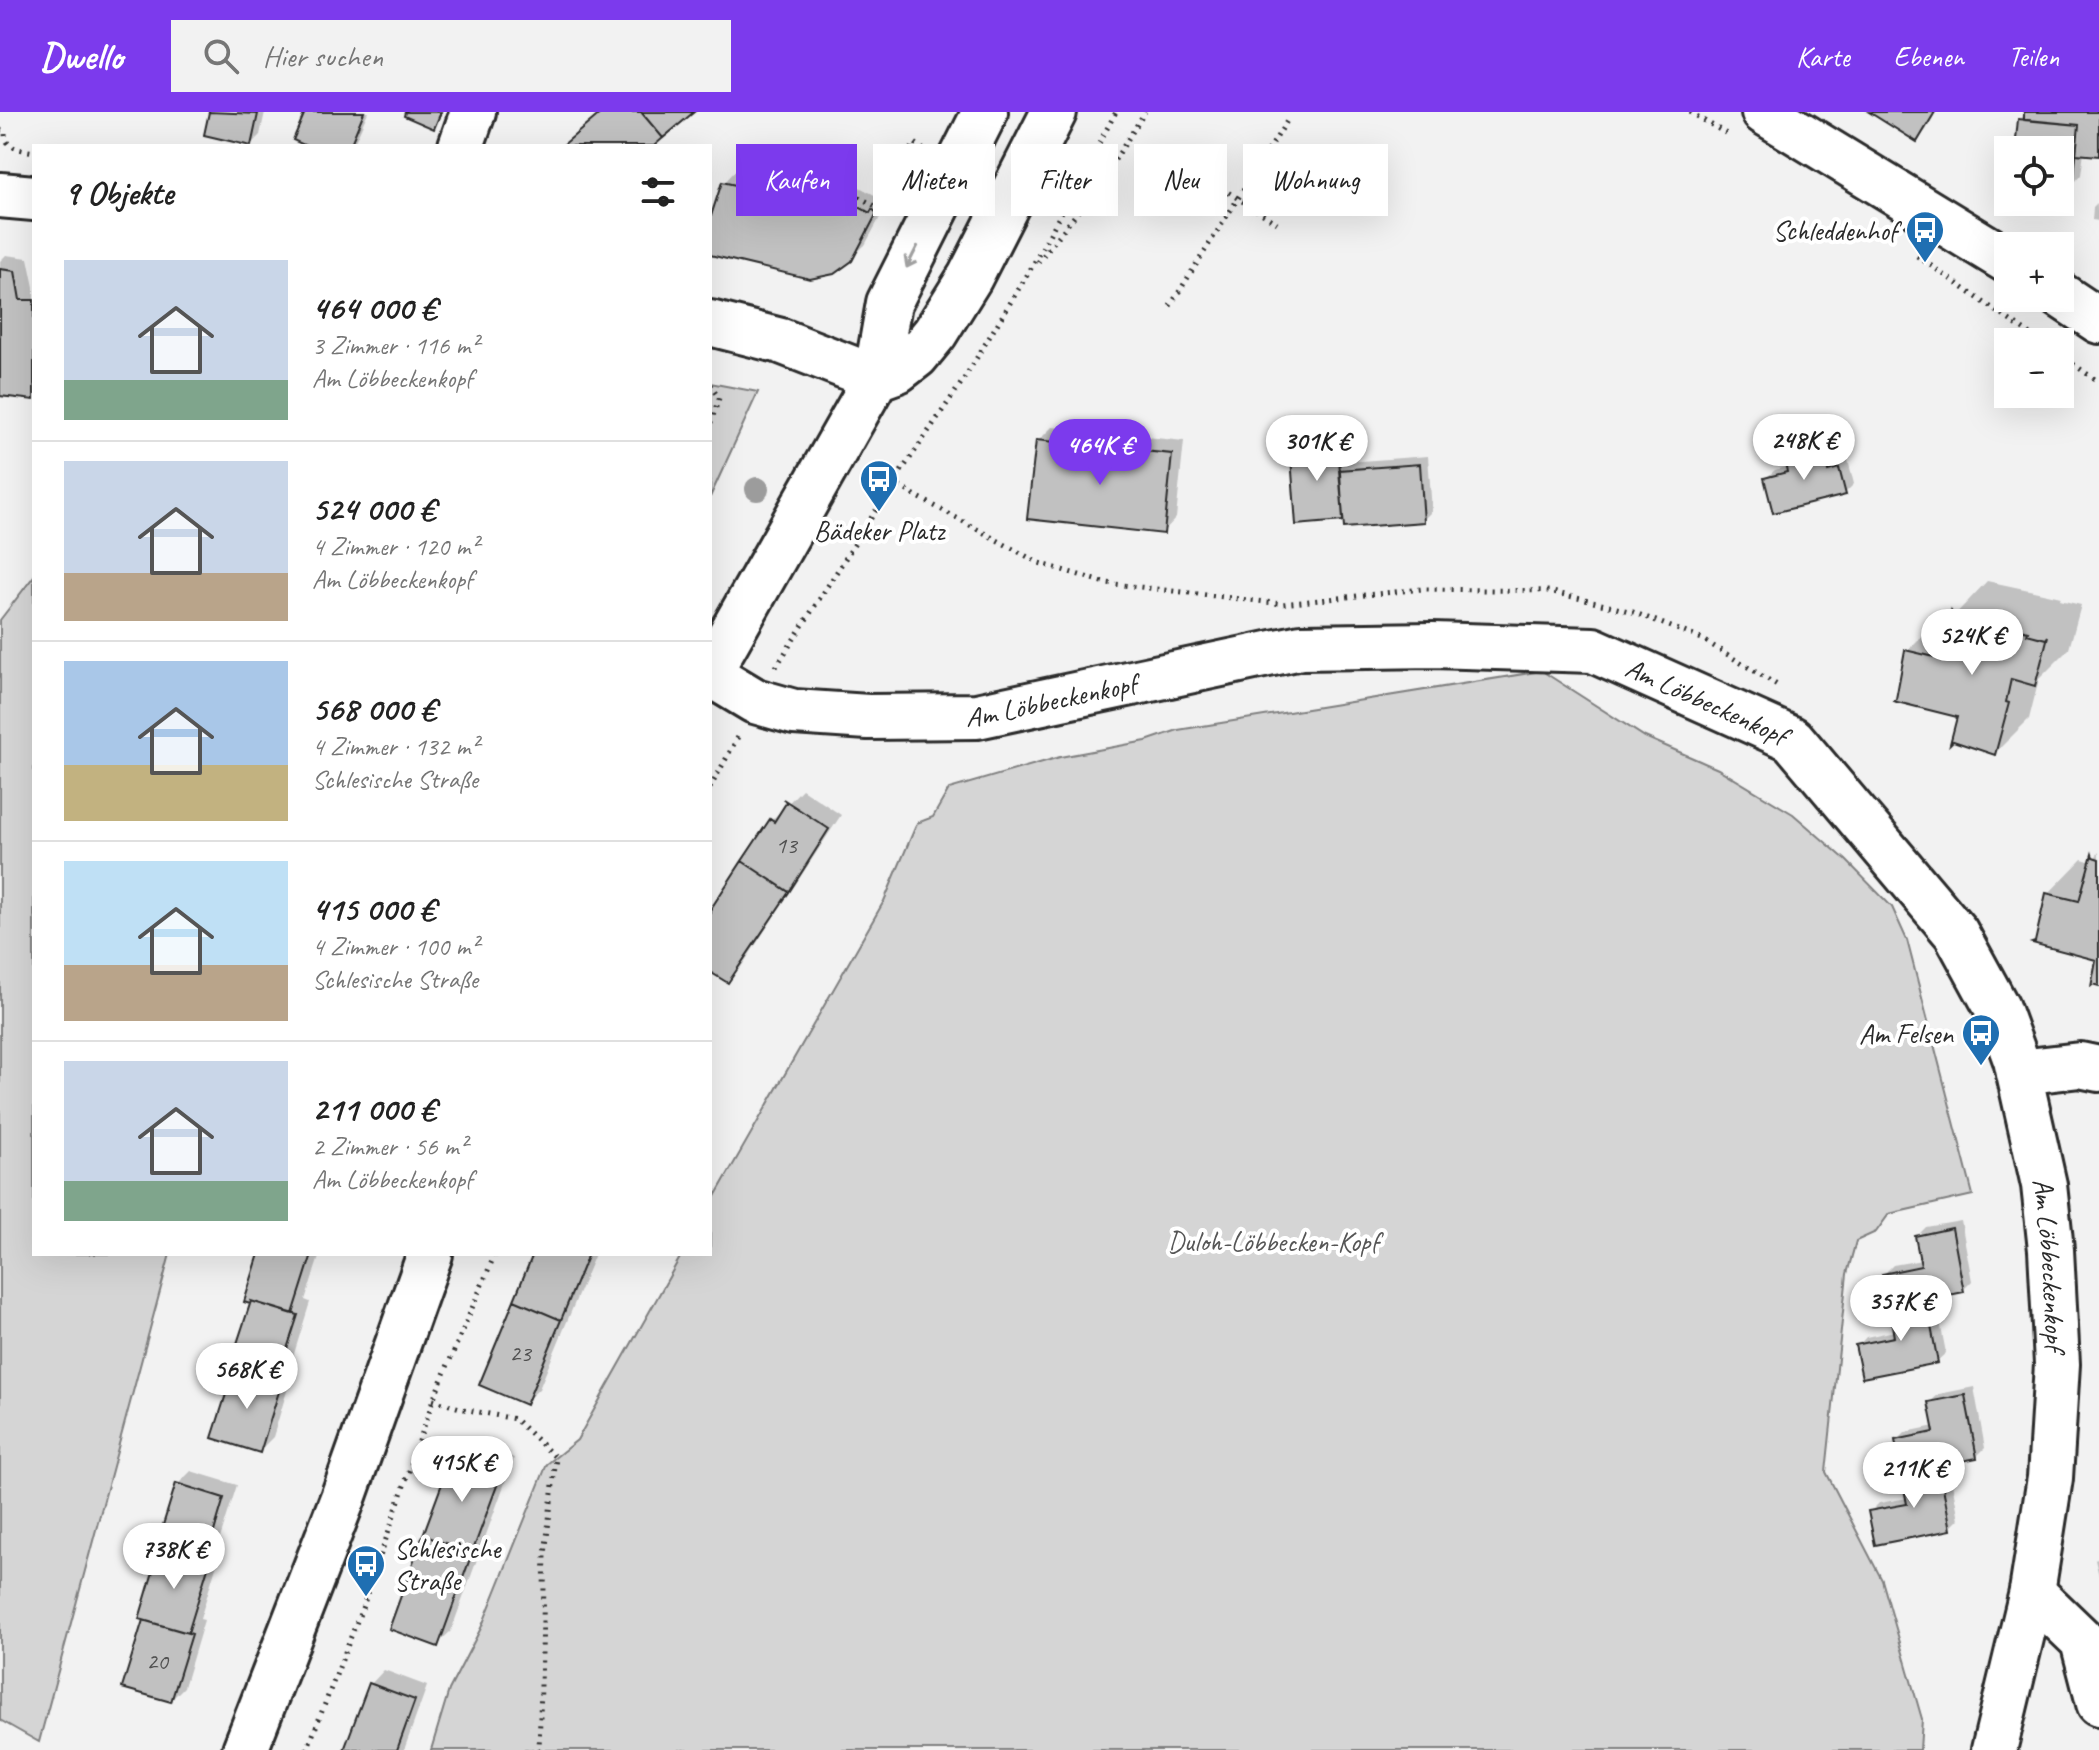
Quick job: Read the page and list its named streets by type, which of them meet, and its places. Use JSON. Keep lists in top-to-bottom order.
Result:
{
  "streets": {
    "street": ["Am Löbbeckenkopf"]
  },
  "parks": ["Duloh-Löbbecken-Kopf"],
  "places": {
    "bus stop": [
      "Schleddenhof",
      "Bädeker Platz",
      "Am Felsen",
      "Schlesische Straße"
    ]
  },
  "house_numbers": ["13", "23", "20"],
  "page": {
    "header": "Dwello",
    "search": "Hier suchen",
    "nav": ["Karte", "Ebenen", "Teilen"],
    "map_buttons": ["+", "−"],
    "chip": [
      "Kaufen",
      "Mieten",
      "Filter",
      "Neu",
      "Wohnung"
    ],
    "heading": "9 Objekte",
    "list": [
      {
        "name": "464 000 €",
        "note": "3 Zimmer · 116 m² · Am Löbbeckenkopf"
      },
      {
        "name": "524 000 €",
        "note": "4 Zimmer · 120 m² · Am Löbbeckenkopf"
      },
      {
        "name": "568 000 €",
        "note": "4 Zimmer · 132 m² · Schlesische Straße"
      },
      {
        "name": "415 000 €",
        "note": "4 Zimmer · 100 m² · Schlesische Straße"
      },
      {
        "name": "211 000 €",
        "note": "2 Zimmer · 56 m² · Am Löbbeckenkopf"
      }
    ],
    "price": [
      "248K €",
      "301K €",
      "464K €",
      "524K €",
      "357K €",
      "568K €",
      "415K €",
      "211K €",
      "738K €"
    ]
  }
}
